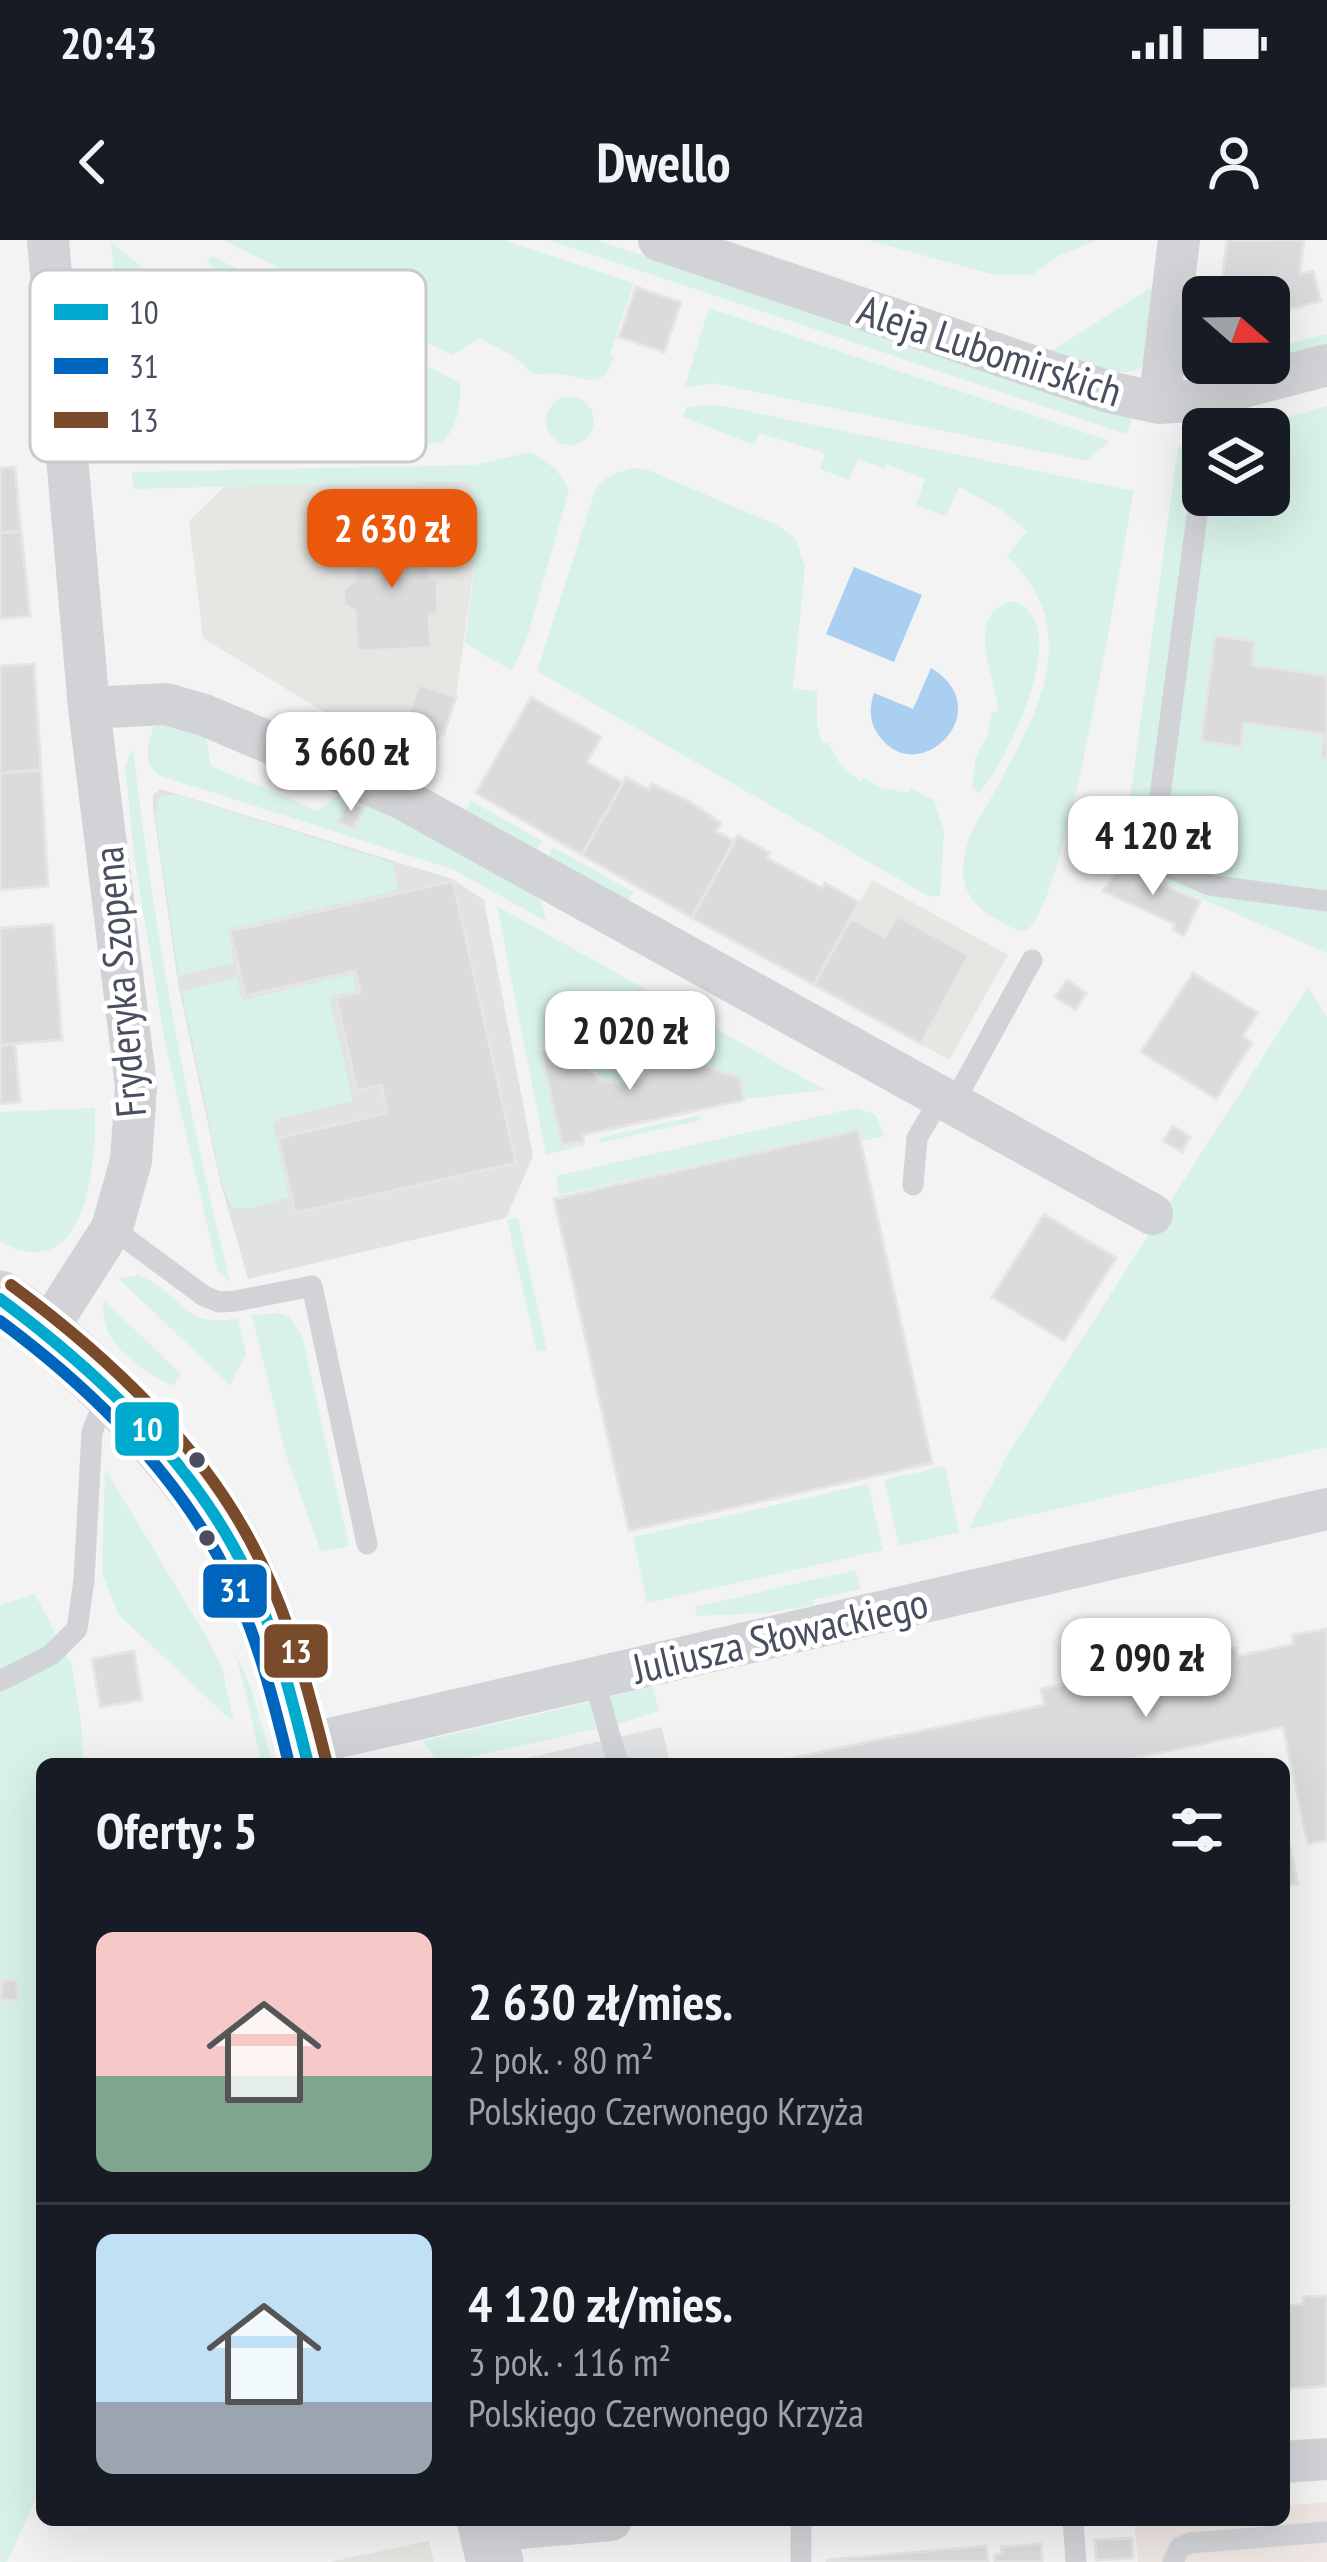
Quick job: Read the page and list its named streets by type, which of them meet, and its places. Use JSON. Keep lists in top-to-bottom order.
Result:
{
  "streets": {
    "street": ["Aleja Lubomirskich", "Fryderyka Szopena", "Juliusza Słowackiego"]
  },
  "lines": ["transit line 13", "transit line 10", "transit line 31"],
  "legend": ["10", "31", "13"],
  "north": "right",
  "page": {
    "status": "20:43",
    "header": "Dwello",
    "price": [
      "2 630 zł",
      "3 660 zł",
      "4 120 zł",
      "2 020 zł",
      "2 090 zł"
    ],
    "heading": "Oferty: 5",
    "list": [
      {
        "name": "2 630 zł/mies.",
        "note": "2 pok. · 80 m² · Polskiego Czerwonego Krzyża"
      },
      {
        "name": "4 120 zł/mies.",
        "note": "3 pok. · 116 m² · Polskiego Czerwonego Krzyża"
      }
    ]
  }
}
